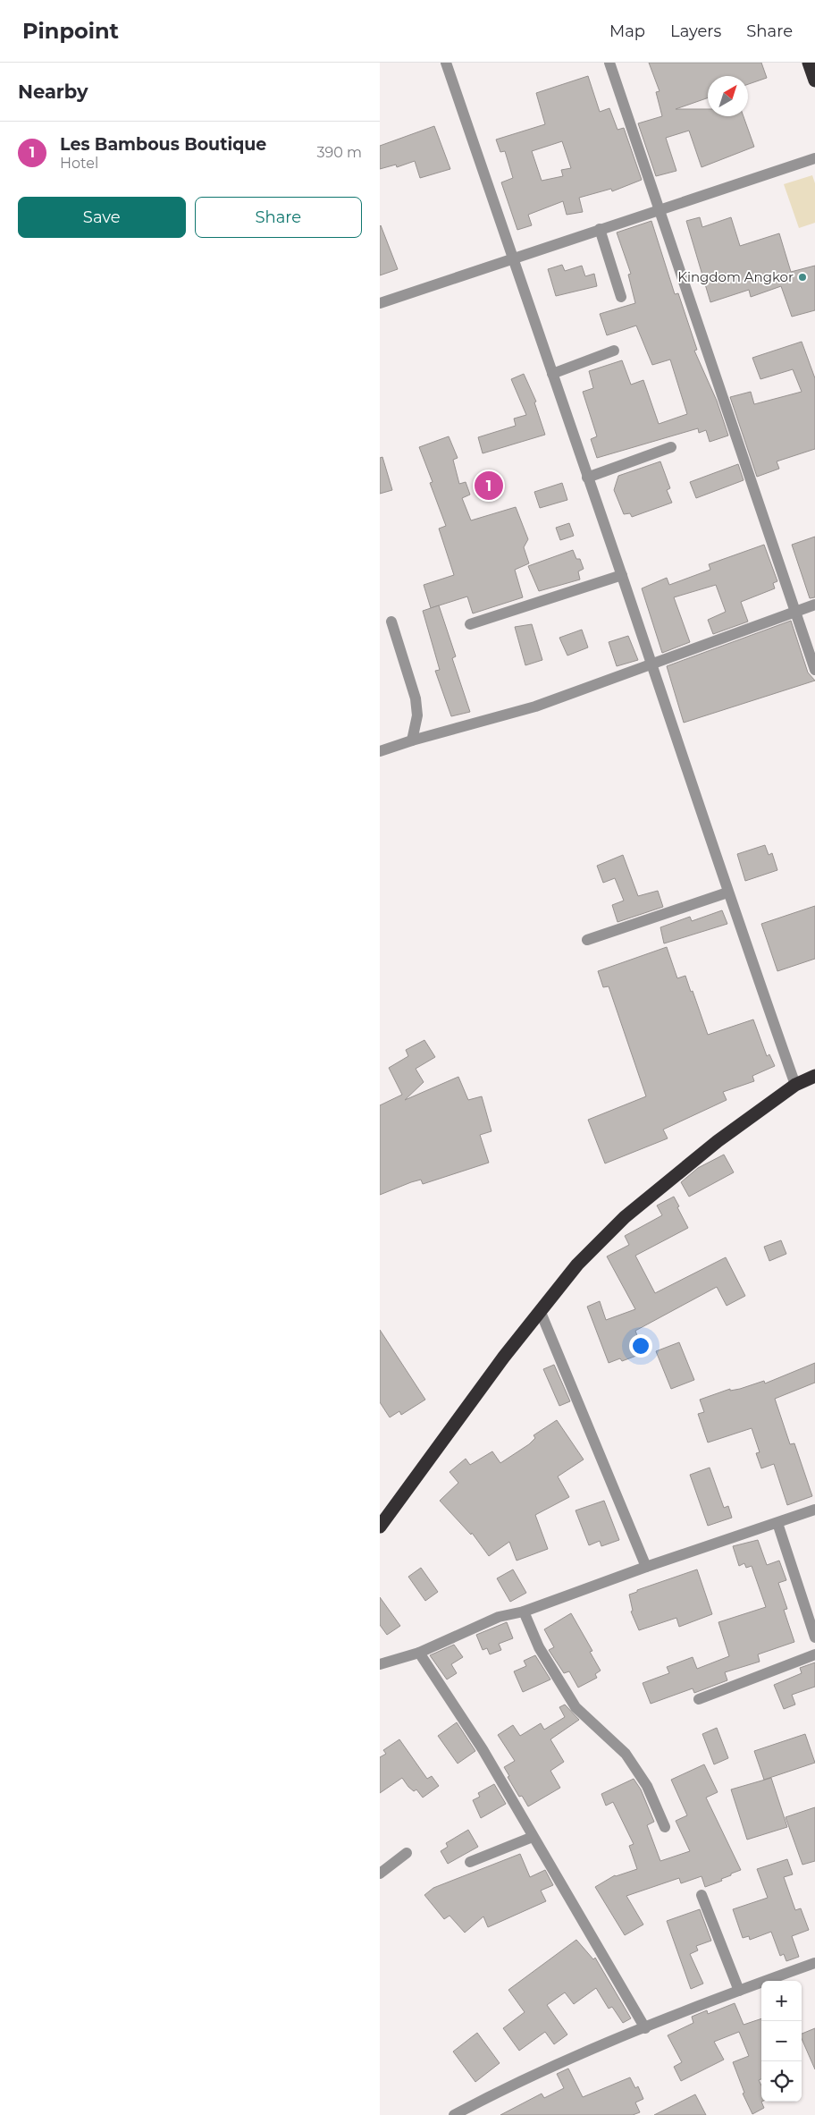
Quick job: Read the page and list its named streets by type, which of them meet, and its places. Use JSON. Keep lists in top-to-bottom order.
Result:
{
  "places": ["Kingdom Angkor"],
  "north": "top right",
  "page": {
    "header": "Pinpoint",
    "nav": ["Map", "Layers", "Share"],
    "heading": "Nearby",
    "list": [
      {
        "mark": "1",
        "name": "Les Bambous Boutique",
        "note": "Hotel",
        "value": "390 m"
      }
    ],
    "buttons": ["Save", "Share"],
    "pins": "1",
    "map_buttons": ["+", "−"]
  }
}
